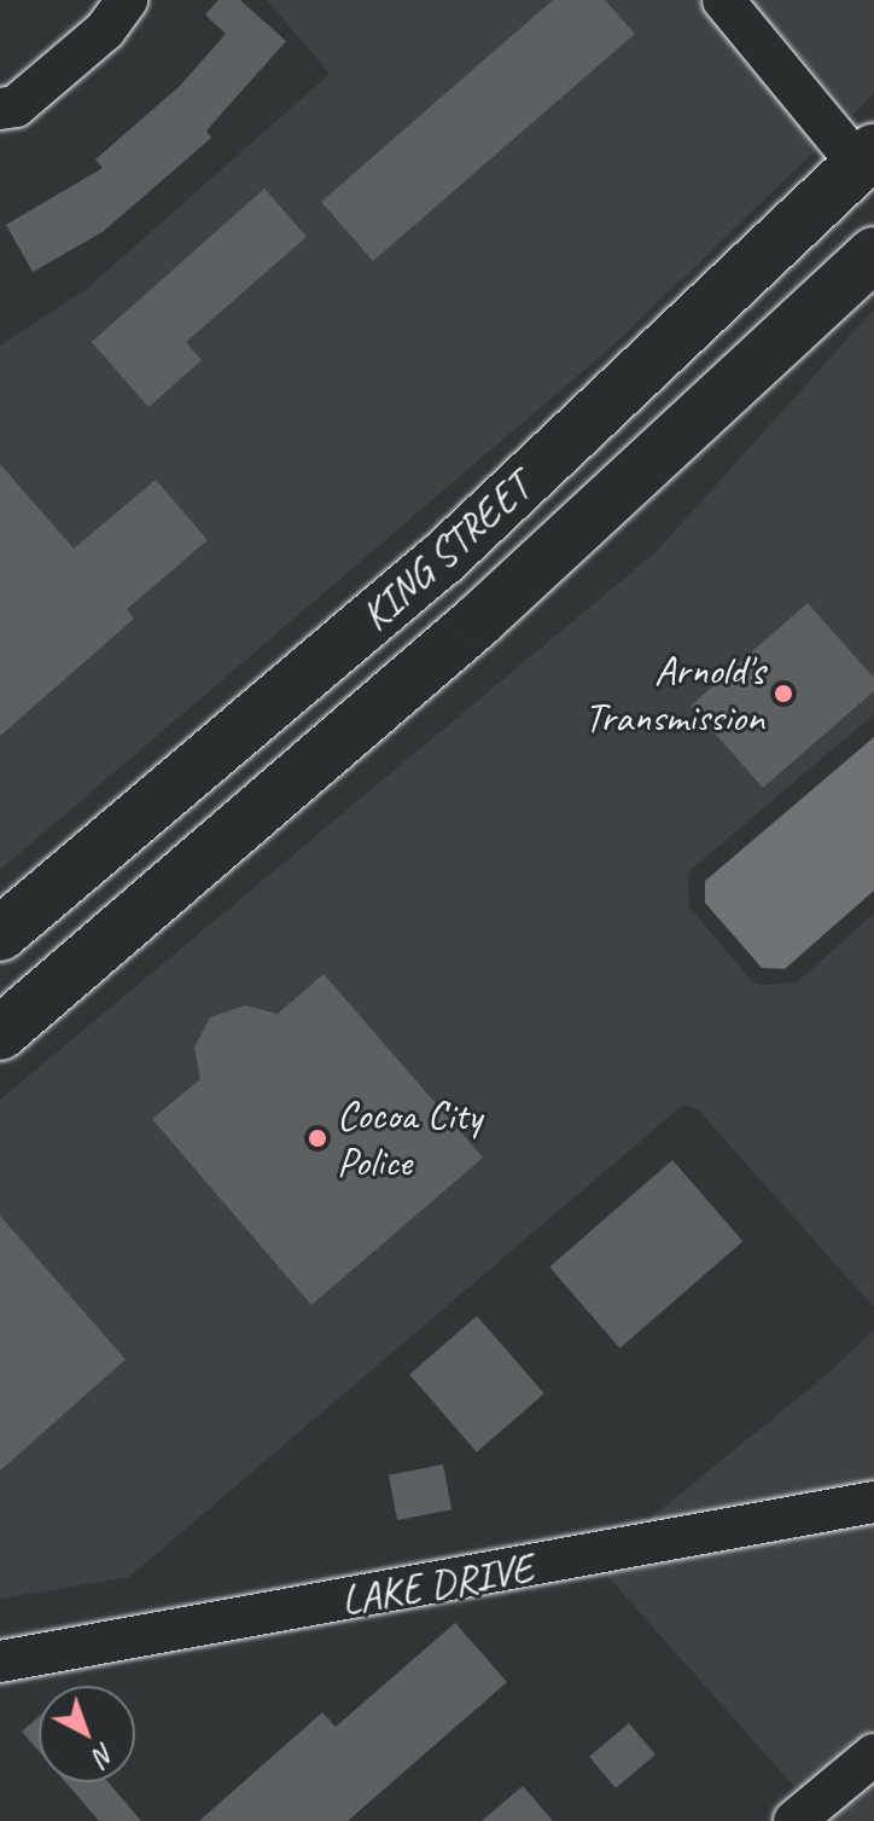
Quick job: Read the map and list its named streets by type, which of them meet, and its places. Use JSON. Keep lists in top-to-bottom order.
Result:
{
  "streets": {
    "main road": ["KING STREET"],
    "street": ["LAKE DRIVE"]
  },
  "places": ["Arnold's Transmission", "Cocoa City Police"],
  "north": "bottom right"
}
